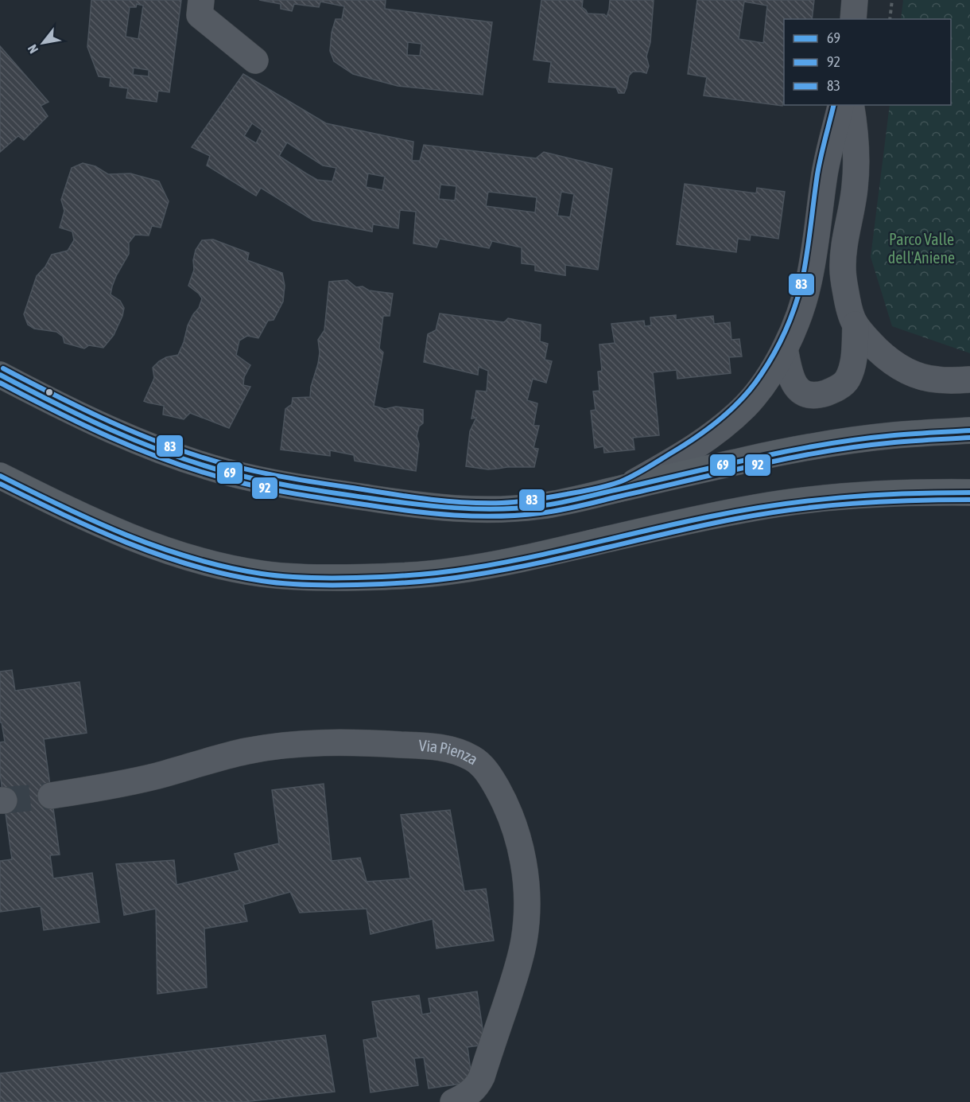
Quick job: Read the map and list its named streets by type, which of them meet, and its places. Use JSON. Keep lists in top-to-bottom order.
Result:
{
  "streets": {
    "street": ["Via Pienza"]
  },
  "parks": ["Parco Valle dell'Aniene"],
  "lines": ["transit line 83", "transit line 69", "transit line 92"],
  "legend": ["69", "92", "83"],
  "north": "bottom left"
}
